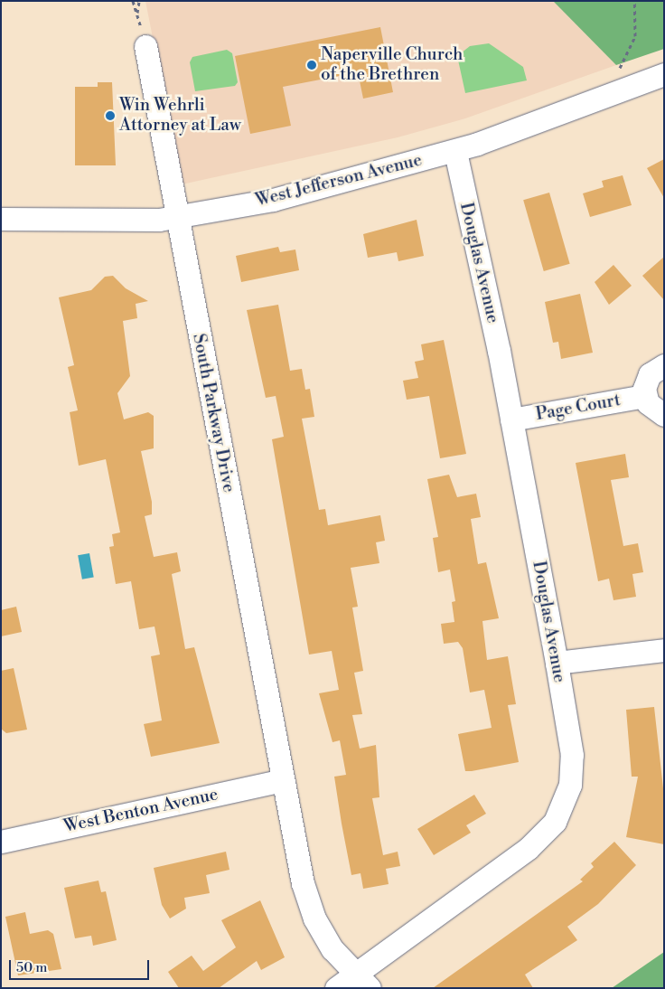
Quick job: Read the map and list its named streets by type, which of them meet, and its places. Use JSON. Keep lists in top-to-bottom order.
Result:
{
  "streets": {
    "street": [
      "West Jefferson Avenue",
      "Douglas Avenue",
      "Page Court",
      "South Parkway Drive",
      "West Benton Avenue"
    ]
  },
  "crossings": [
    ["West Jefferson Avenue", "Douglas Avenue"],
    ["West Jefferson Avenue", "South Parkway Drive"],
    ["Douglas Avenue", "Page Court"],
    ["Douglas Avenue", "South Parkway Drive"],
    ["South Parkway Drive", "West Benton Avenue"]
  ],
  "places": ["Naperville Church of the Brethren", "Win Wehrli Attorney at Law"],
  "scale_bar": "50 m"
}
